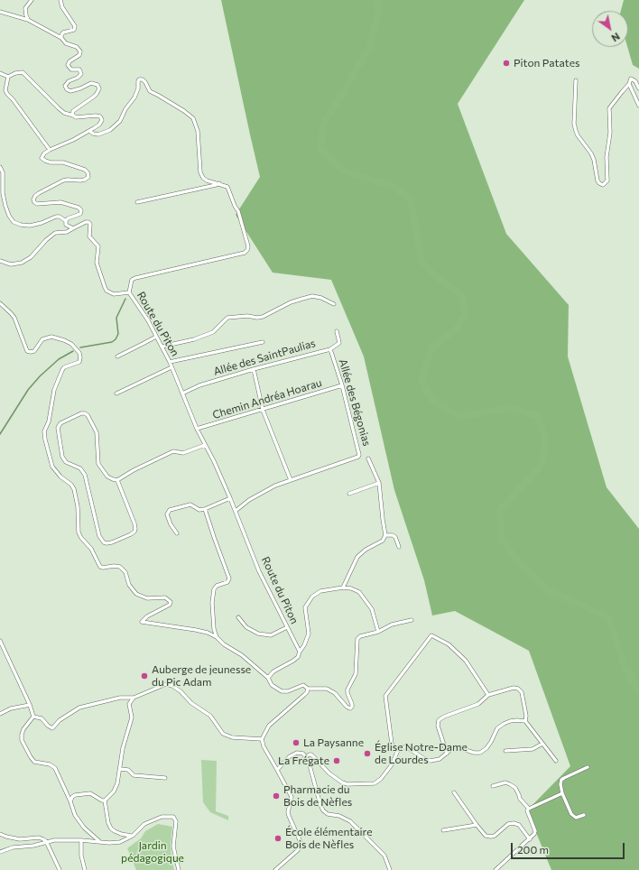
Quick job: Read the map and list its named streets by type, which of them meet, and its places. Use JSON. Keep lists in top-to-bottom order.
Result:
{
  "streets": {
    "street": [
      "Route du Piton",
      "Allée des SaintPaulias",
      "Chemin Andréa Hoarau",
      "Allée des Bégonias"
    ]
  },
  "crossings": [
    ["Route du Piton", "Allée des SaintPaulias"],
    ["Route du Piton", "Chemin Andréa Hoarau"],
    ["Route du Piton", "Allée des Bégonias"],
    ["Allée des SaintPaulias", "Allée des Bégonias"],
    ["Chemin Andréa Hoarau", "Allée des Bégonias"]
  ],
  "parks": ["Jardin pédagogique"],
  "places": [
    "Piton Patates",
    "Auberge de jeunesse du Pic Adam",
    "La Paysanne",
    "Église Notre-Dame de Lourdes",
    "La Frégate",
    "Pharmacie du Bois de Nèfles",
    "École élémentaire Bois de Nèfles"
  ],
  "scale_bar": "200 m",
  "north": "bottom right"
}
